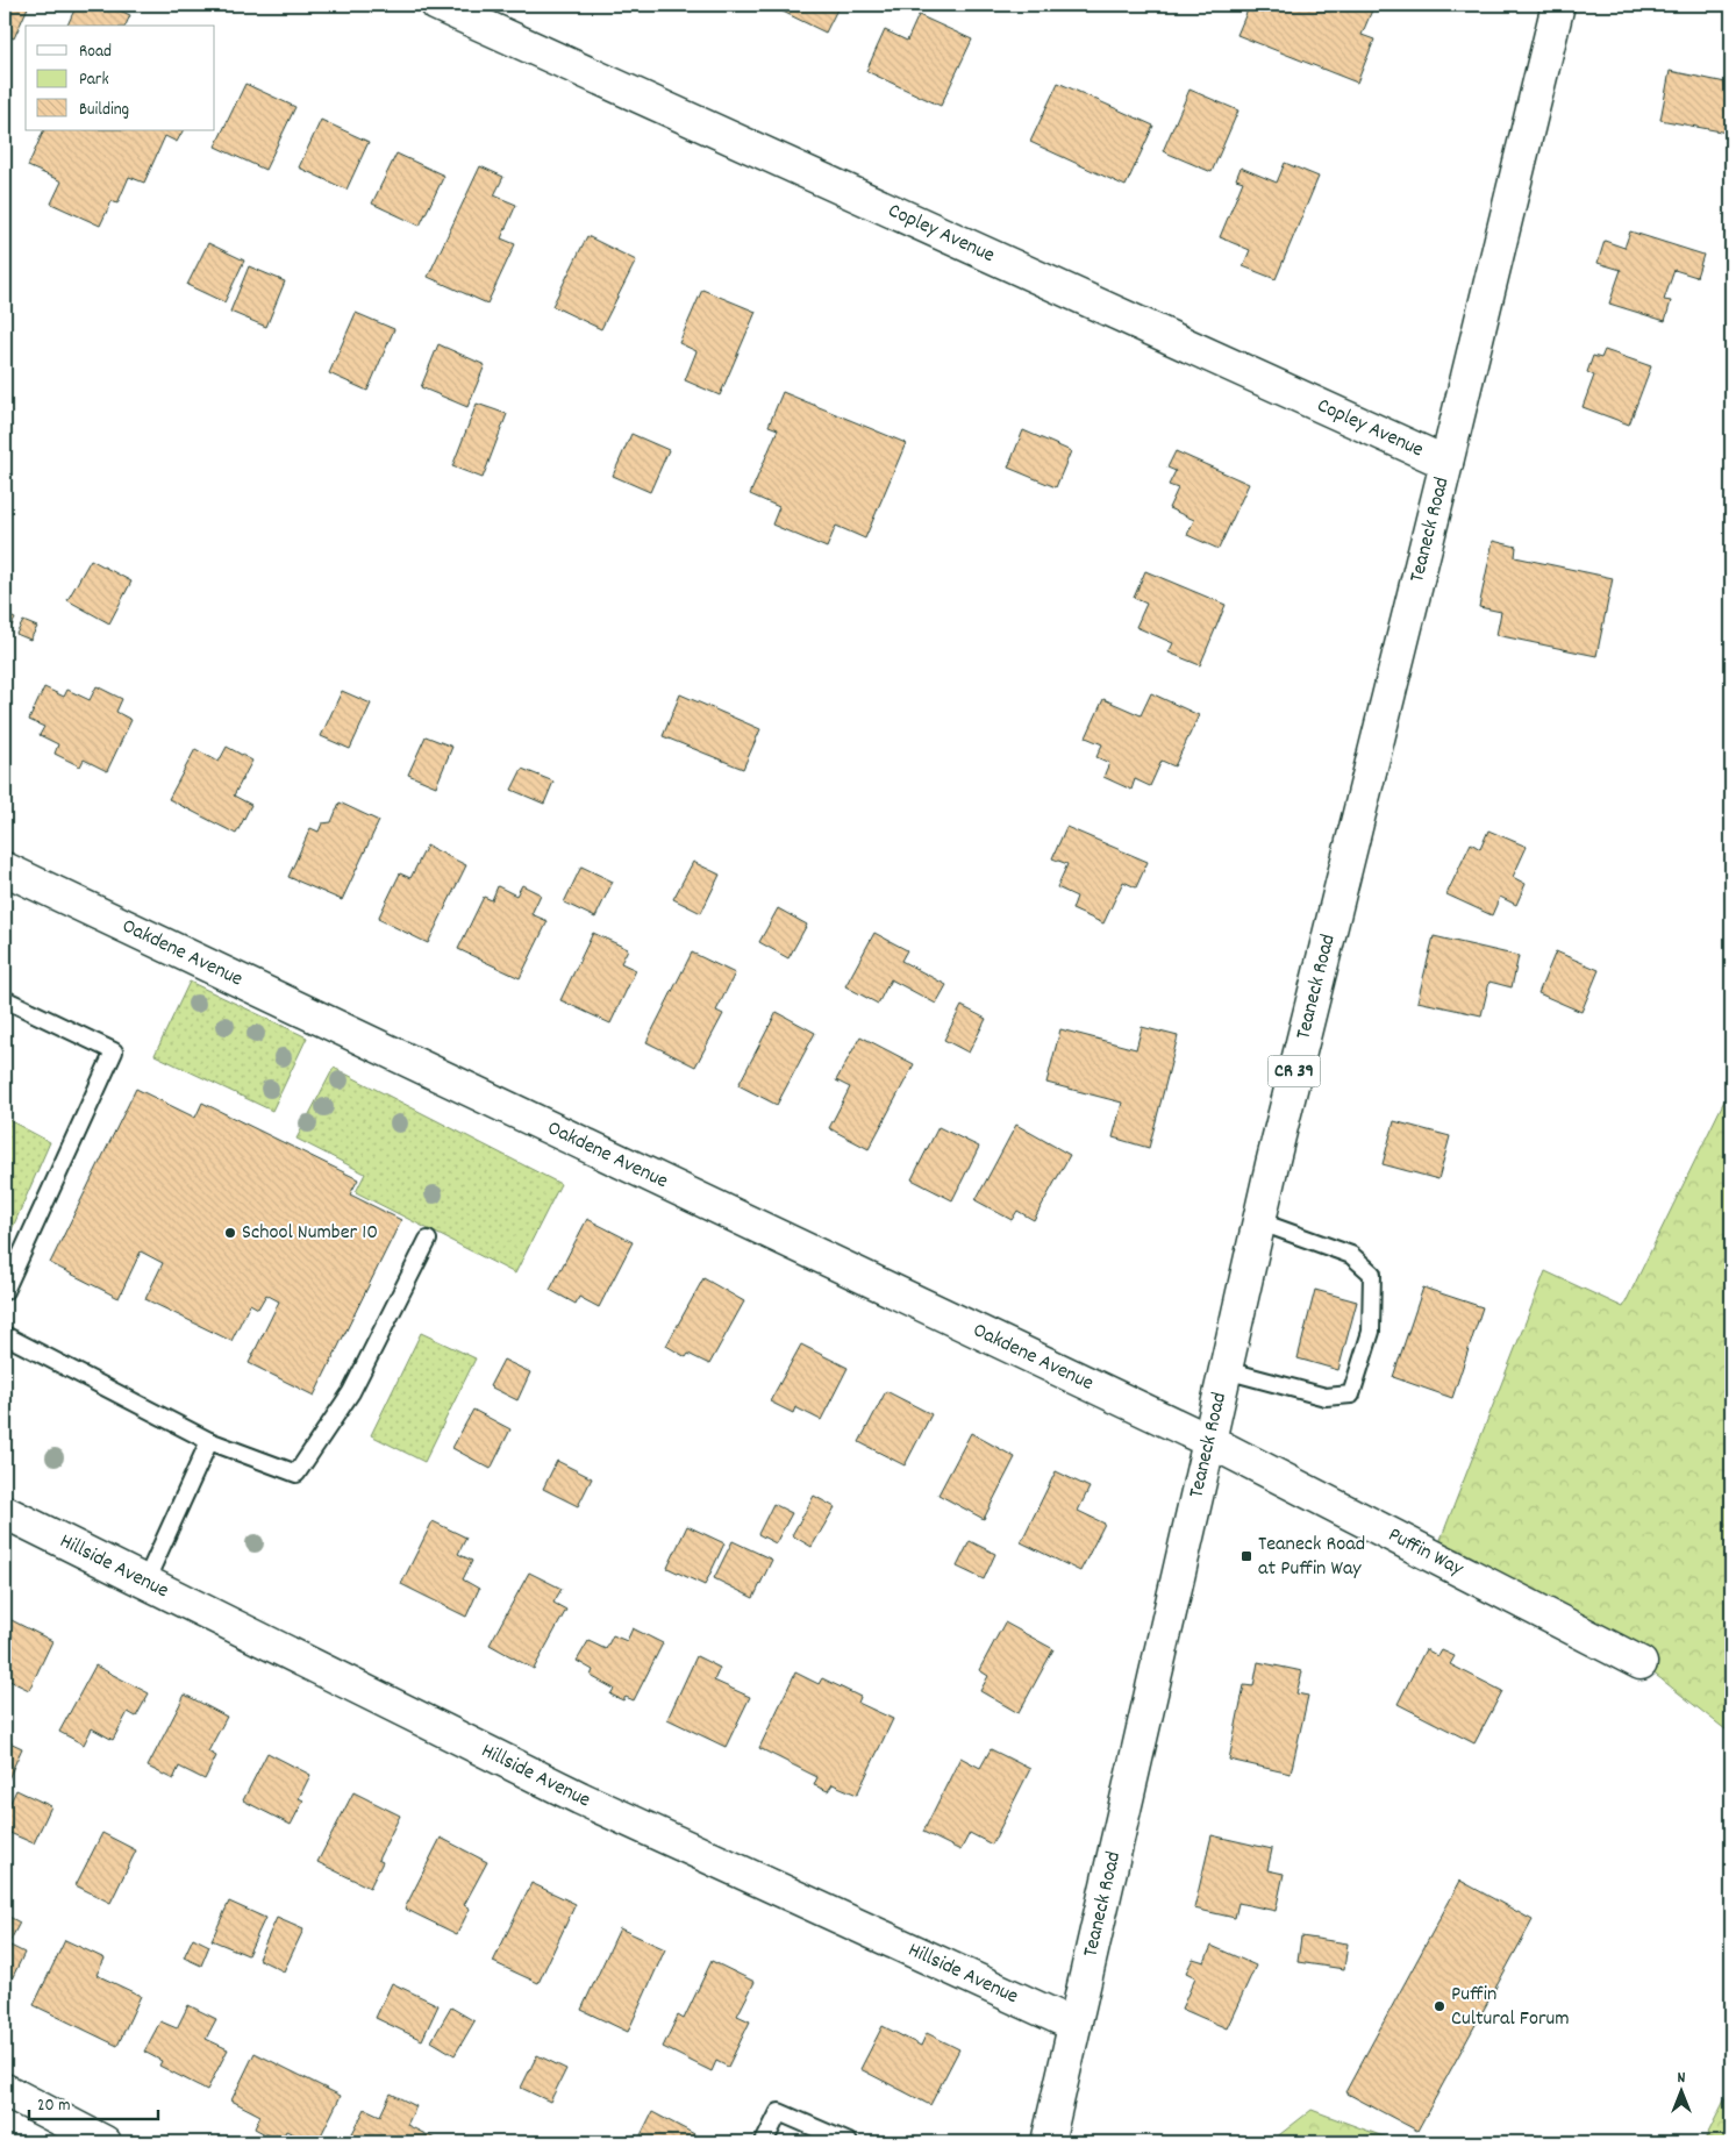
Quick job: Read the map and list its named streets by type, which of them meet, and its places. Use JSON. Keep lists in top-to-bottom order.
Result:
{
  "streets": {
    "street": [
      "Copley Avenue",
      "Teaneck Road",
      "Oakdene Avenue",
      "CR 39",
      "Puffin Way",
      "Hillside Avenue"
    ]
  },
  "crossings": [
    ["Copley Avenue", "Teaneck Road"],
    ["Teaneck Road", "Oakdene Avenue"],
    ["Teaneck Road", "Puffin Way"],
    ["Teaneck Road", "Hillside Avenue"],
    ["Oakdene Avenue", "Puffin Way"]
  ],
  "places": {
    "other": ["School Number 10", "Puffin Cultural Forum"],
    "transit": ["Teaneck Road at Puffin Way"]
  },
  "legend": ["Road", "Park", "Building"],
  "scale_bar": "20 m",
  "north": "top"
}
